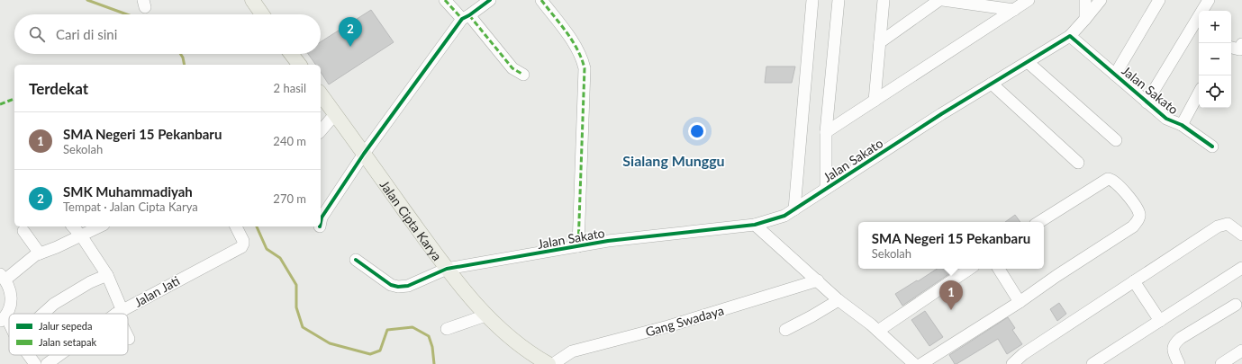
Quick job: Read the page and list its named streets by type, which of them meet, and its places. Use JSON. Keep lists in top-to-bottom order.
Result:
{
  "streets": {
    "main road": ["Jalan Cipta Karya"],
    "street": ["Jalan Sakato", "Jalan Jati", "Gang Swadaya"]
  },
  "crossings": [
    ["Jalan Sakato", "Jalan Cipta Karya"],
    ["Jalan Cipta Karya", "Gang Swadaya"]
  ],
  "districts": ["Sialang Munggu"],
  "legend": ["Jalur sepeda", "Jalan setapak"],
  "page": {
    "map_buttons": ["+", "−"],
    "search": "Cari di sini",
    "pins": ["2", "1"],
    "heading": ["Terdekat", "2 hasil"],
    "list": [
      {
        "mark": "1",
        "name": "SMA Negeri 15 Pekanbaru",
        "note": "Sekolah",
        "value": "240 m"
      },
      {
        "mark": "2",
        "name": "SMK Muhammadiyah",
        "note": "Tempat · Jalan Cipta Karya",
        "value": "270 m"
      }
    ],
    "popup": ["SMA Negeri 15 Pekanbaru", "Sekolah"]
  }
}
